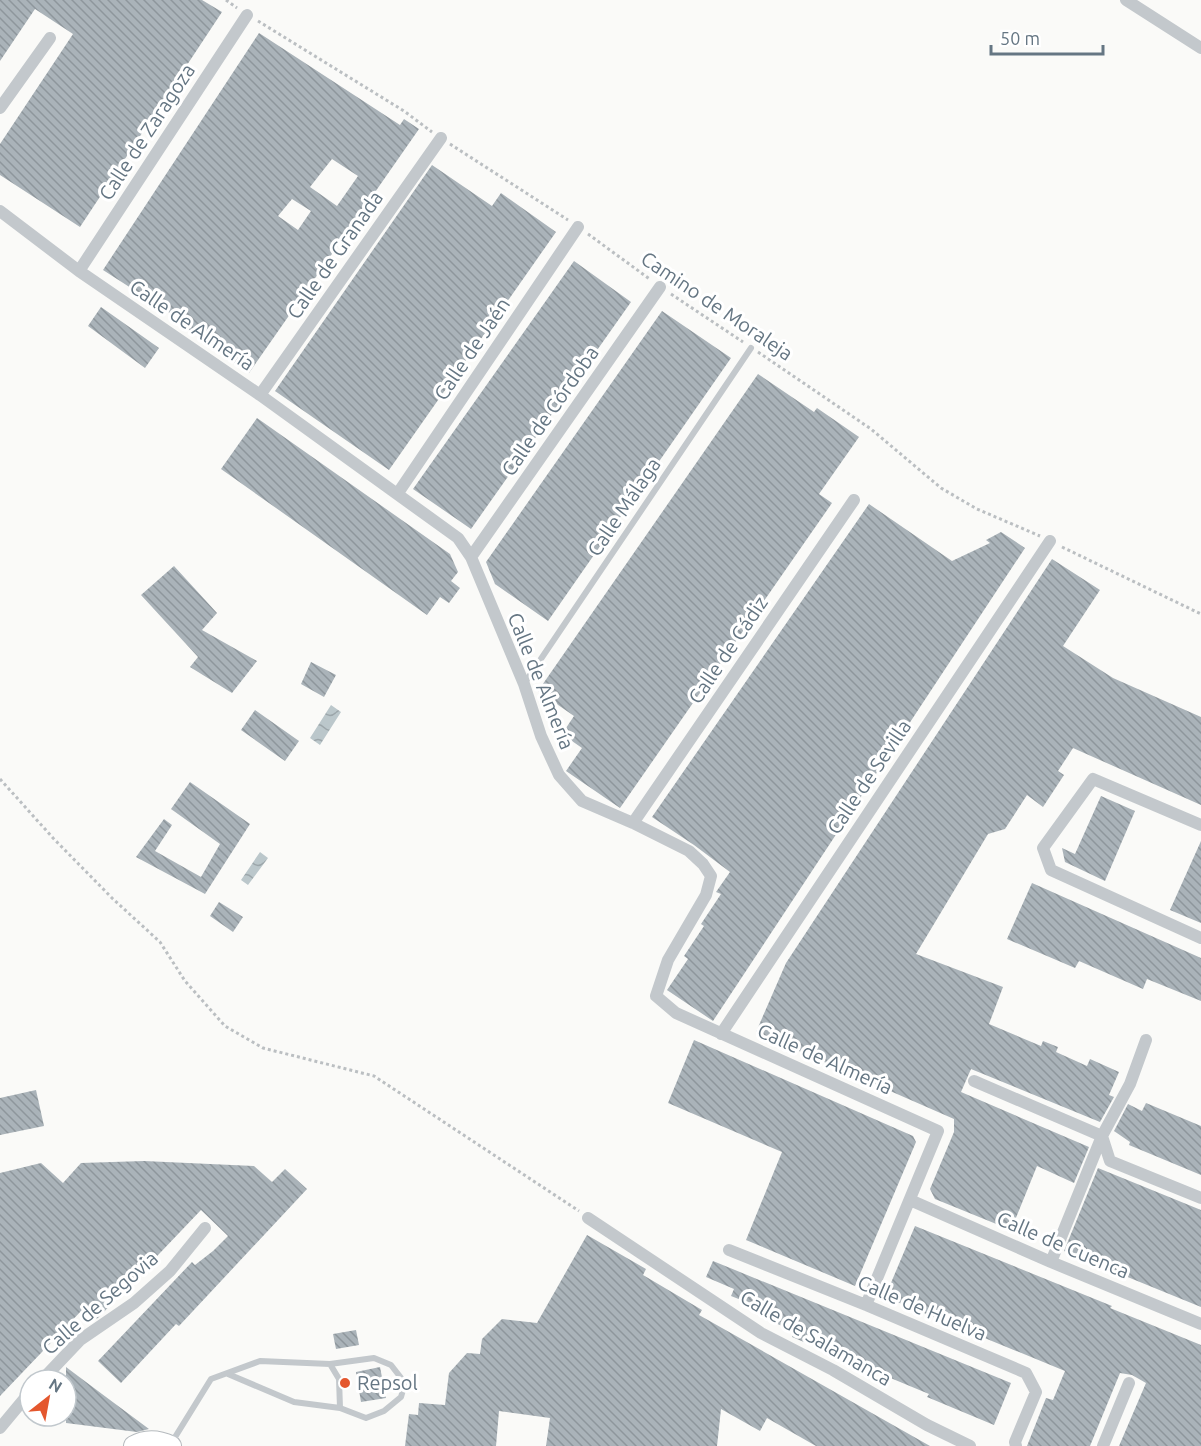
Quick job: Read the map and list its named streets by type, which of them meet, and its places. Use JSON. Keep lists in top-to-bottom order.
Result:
{
  "streets": {
    "street": [
      "Calle de Zaragoza",
      "Calle de Granada",
      "Calle de Almería",
      "Calle de Jaén",
      "Calle de Córdoba",
      "Calle de Cádiz",
      "Calle de Sevilla",
      "Calle de Cuenca",
      "Calle de Segovia",
      "Calle de Huelva",
      "Calle de Salamanca"
    ],
    "lane": ["Calle Málaga"],
    "path": ["Camino de Moraleja"]
  },
  "crossings": [
    ["Calle de Zaragoza", "Camino de Moraleja"],
    ["Calle de Zaragoza", "Calle de Almería"],
    ["Calle de Granada", "Camino de Moraleja"],
    ["Calle de Granada", "Calle de Almería"],
    ["Camino de Moraleja", "Calle de Jaén"],
    ["Camino de Moraleja", "Calle de Córdoba"],
    ["Camino de Moraleja", "Calle Málaga"],
    ["Camino de Moraleja", "Calle de Sevilla"],
    ["Calle de Almería", "Calle de Jaén"],
    ["Calle de Almería", "Calle de Córdoba"],
    ["Calle de Almería", "Calle Málaga"],
    ["Calle de Almería", "Calle de Cádiz"],
    ["Calle de Almería", "Calle de Sevilla"],
    ["Calle de Almería", "Calle de Cuenca"]
  ],
  "places": ["Repsol"],
  "scale_bar": "50 m",
  "north": "top right"
}
